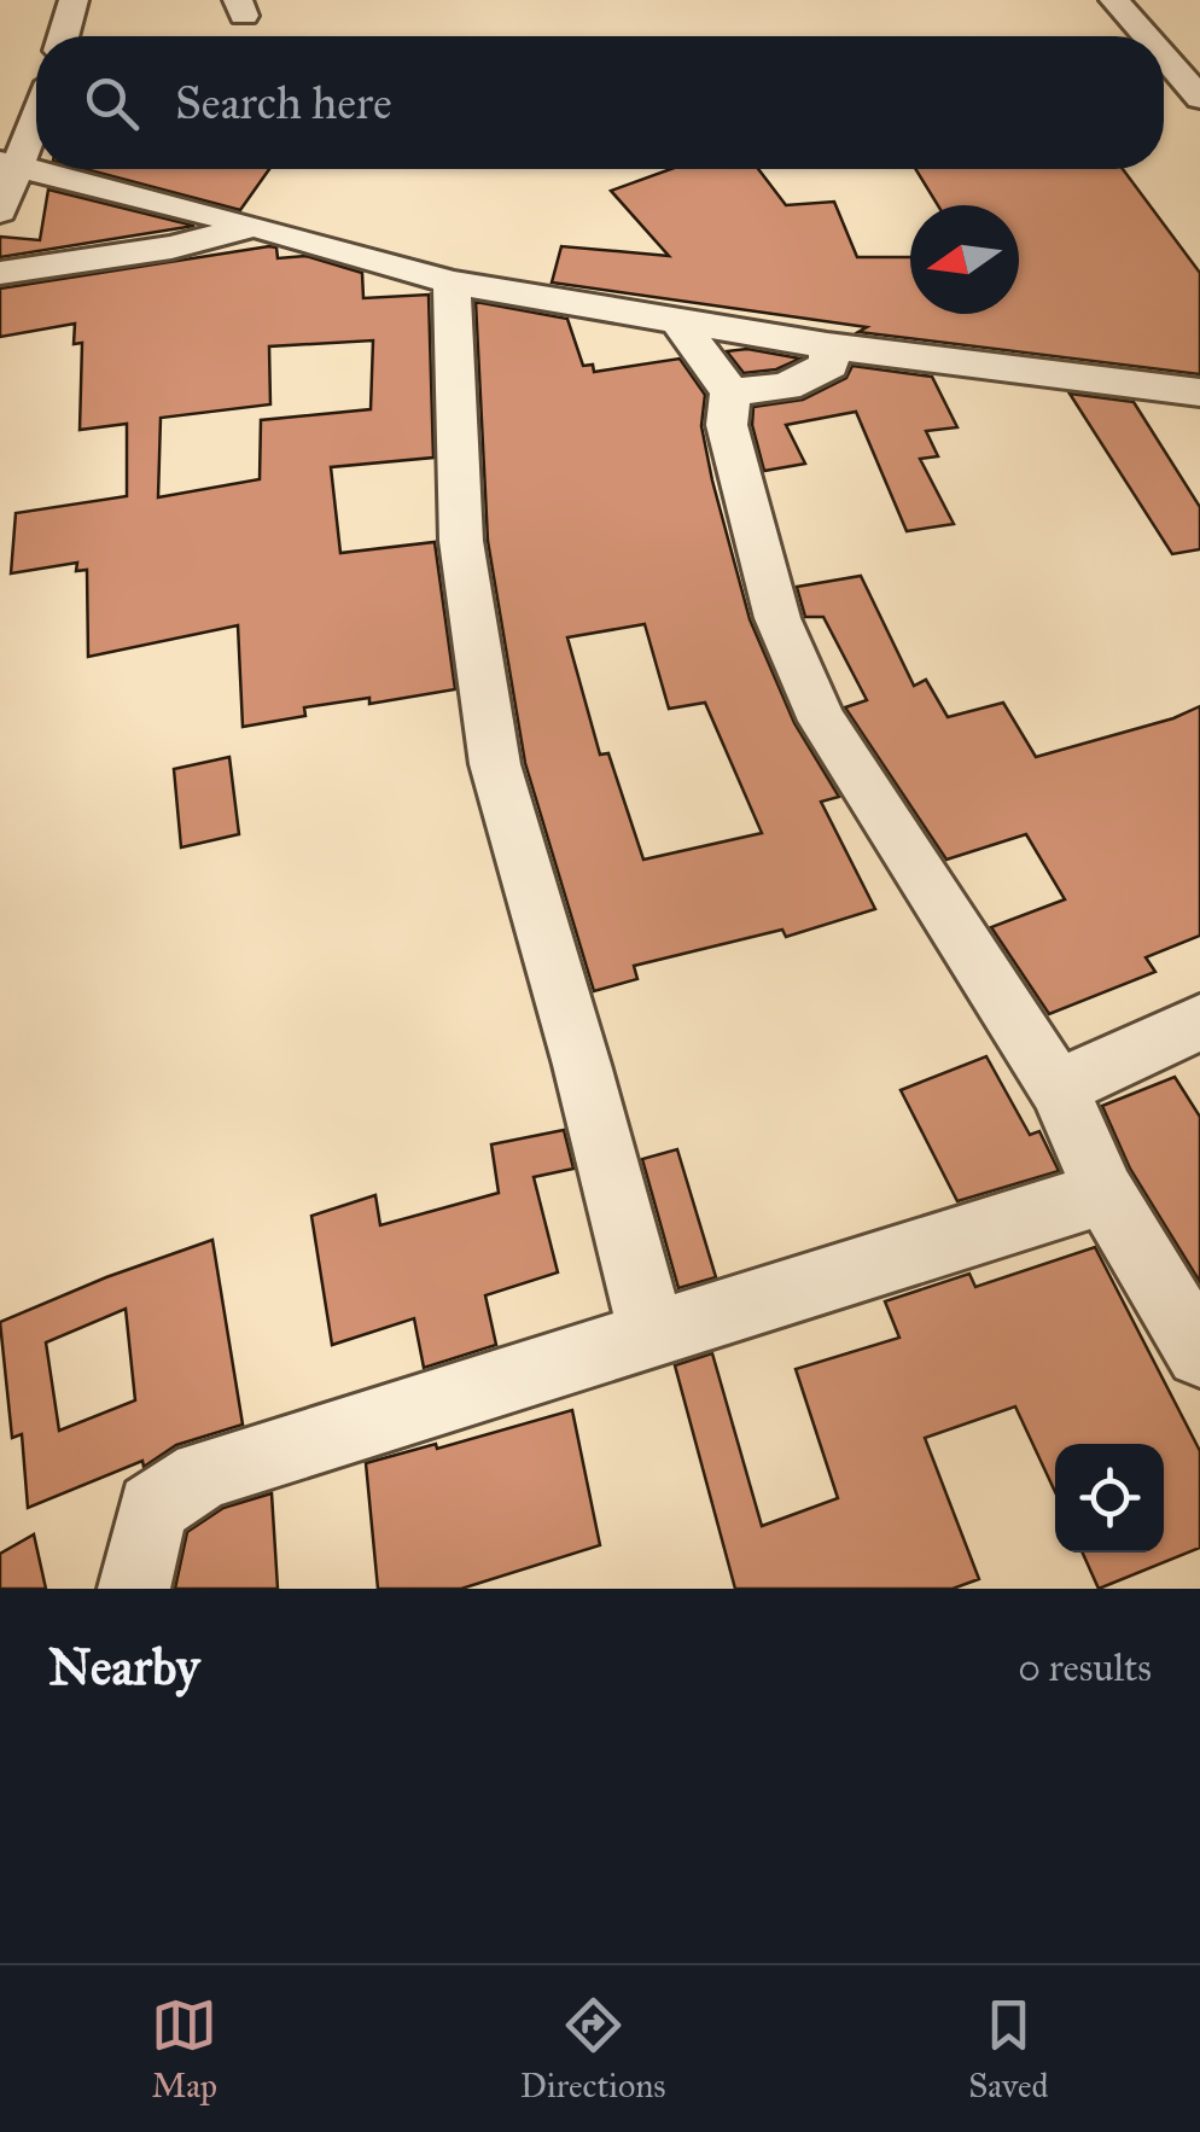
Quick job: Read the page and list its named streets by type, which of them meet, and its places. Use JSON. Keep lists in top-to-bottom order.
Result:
{
  "north": "left",
  "page": {
    "search": "Search here",
    "heading": ["Nearby", "0 results"],
    "nav": ["Map", "Directions", "Saved"]
  }
}
